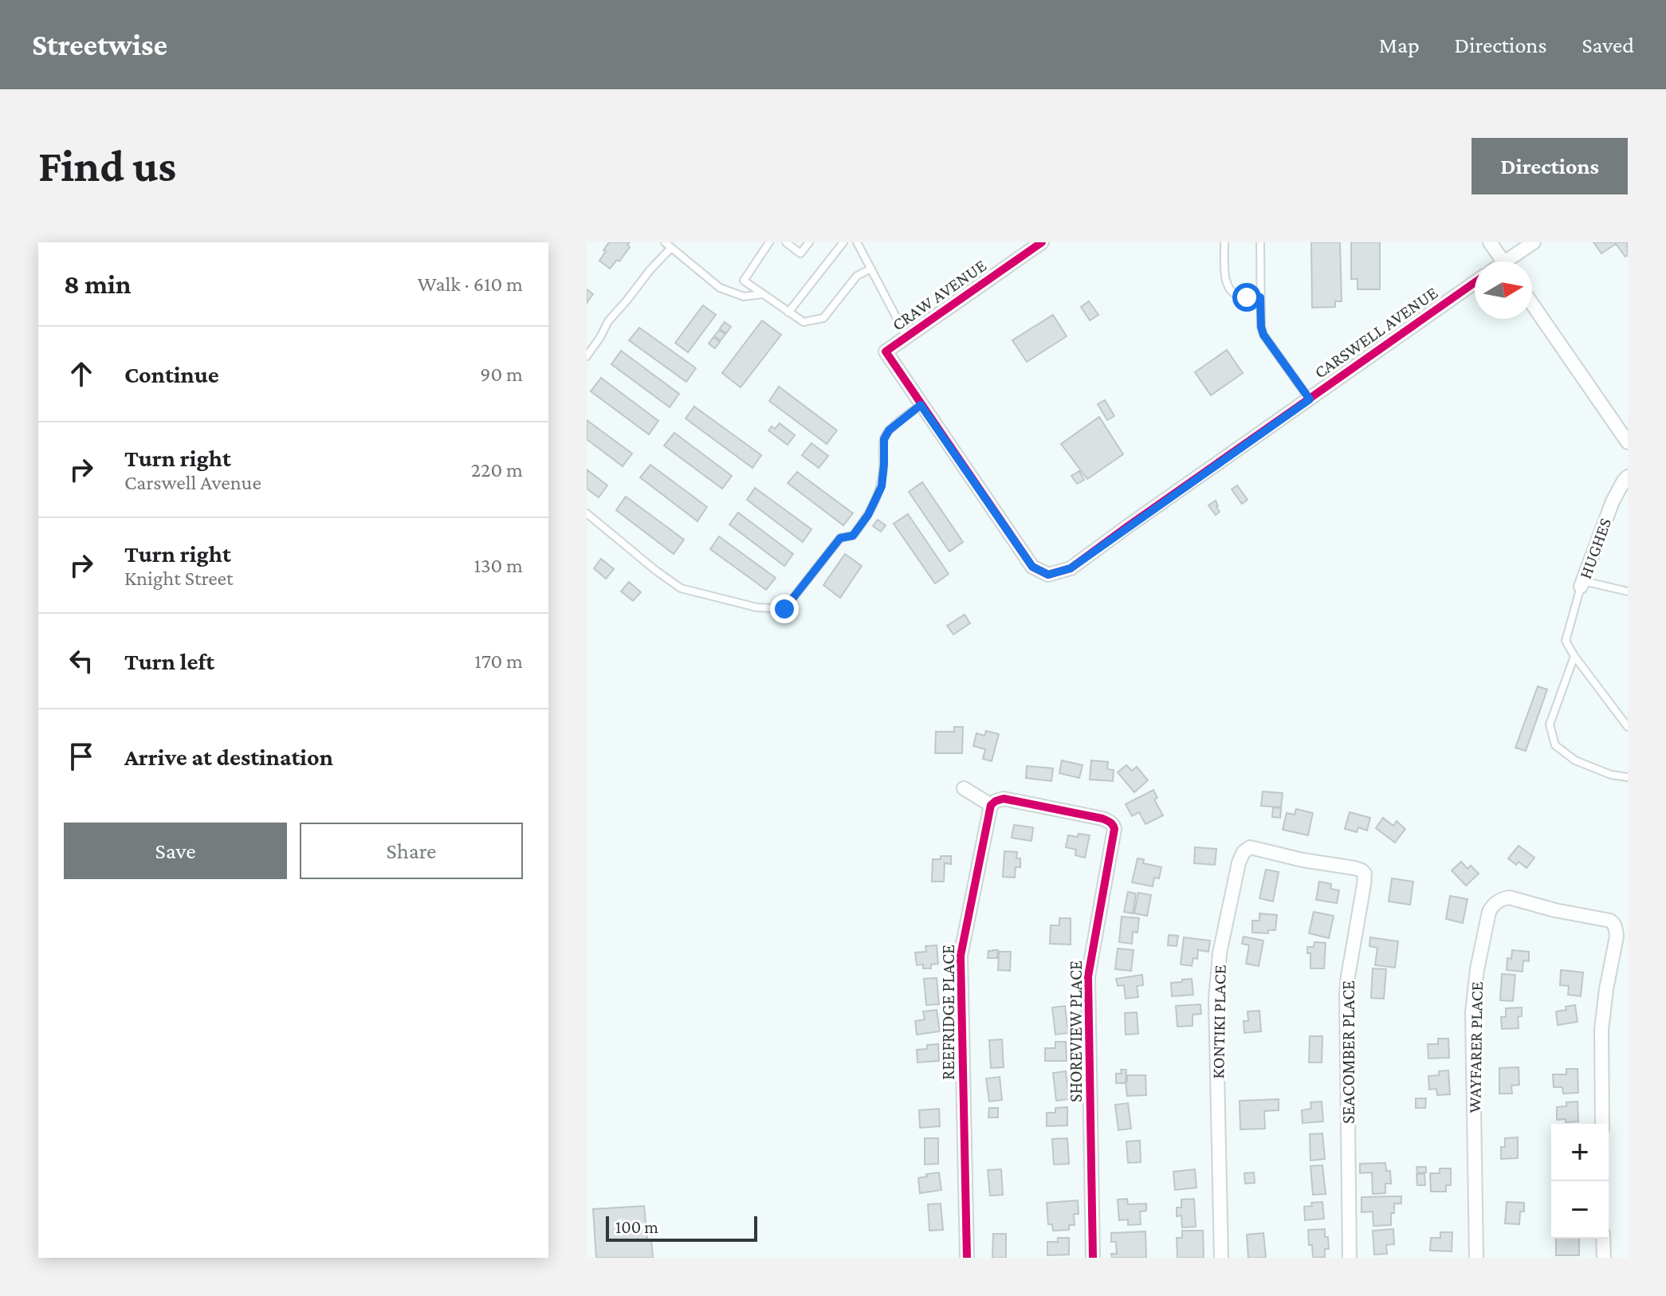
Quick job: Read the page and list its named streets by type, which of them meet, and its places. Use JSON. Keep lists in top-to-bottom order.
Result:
{
  "streets": {
    "street": [
      "CRAW AVENUE",
      "CARSWELL AVENUE",
      "HUGHES",
      "REEFRIDGE PLACE",
      "KONTIKI PLACE",
      "SHOREVIEW PLACE",
      "WAYFARER PLACE",
      "SEACOMBER PLACE"
    ]
  },
  "crossings": [
    ["CRAW AVENUE", "CARSWELL AVENUE"],
    ["REEFRIDGE PLACE", "SHOREVIEW PLACE"],
    ["KONTIKI PLACE", "SEACOMBER PLACE"]
  ],
  "scale_bar": "100 m",
  "north": "right",
  "page": {
    "header": "Streetwise",
    "nav": ["Map", "Directions", "Saved"],
    "buttons": [
      "Directions",
      ["Save", "Share"]
    ],
    "title": "Find us",
    "heading": ["8 min", "Walk · 610 m"],
    "list": [
      ["Continue", "90 m"],
      ["Turn right", "Carswell Avenue", "220 m"],
      ["Turn right", "Knight Street", "130 m"],
      ["Turn left", "170 m"],
      "Arrive at destination"
    ],
    "map_buttons": ["+", "−"],
    "scale": "100 m"
  }
}
